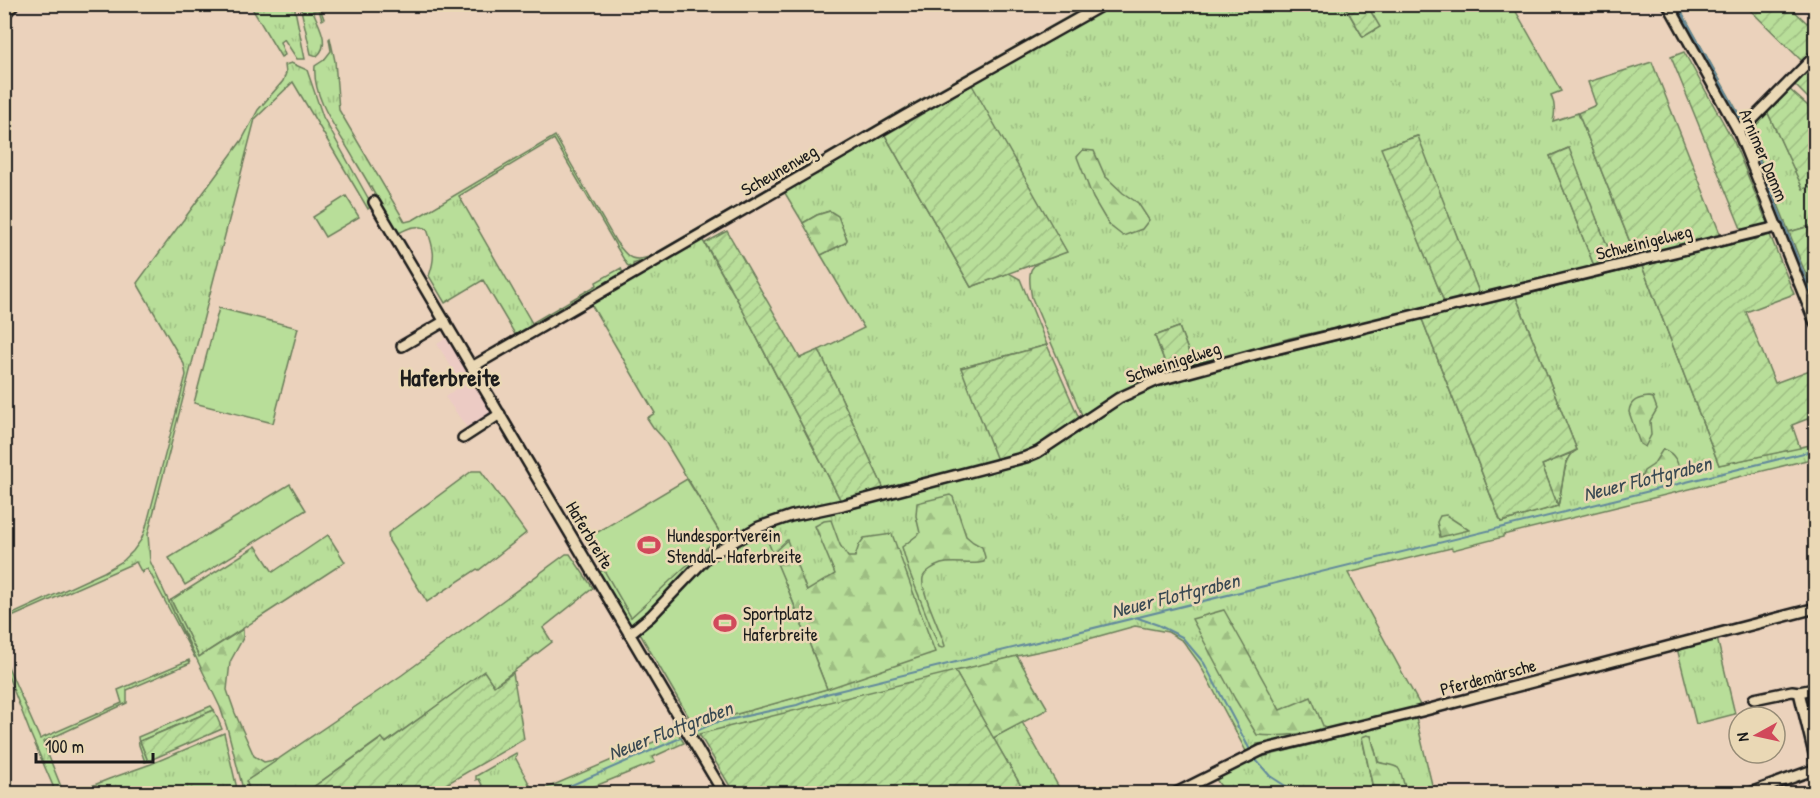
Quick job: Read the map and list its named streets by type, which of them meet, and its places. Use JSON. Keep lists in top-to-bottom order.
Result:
{
  "streets": {
    "street": [
      "Arnimer Damm",
      "Scheunenweg",
      "Schweinigelweg",
      "Haferbreite",
      "Pferdemärsche"
    ]
  },
  "crossings": [
    ["Arnimer Damm", "Schweinigelweg"],
    ["Scheunenweg", "Haferbreite"],
    ["Schweinigelweg", "Haferbreite"]
  ],
  "districts": ["Haferbreite"],
  "water": ["Neuer Flottgraben"],
  "places": {
    "sports": ["Hundesportverein Stendal- Haferbreite", "Sportplatz Haferbreite"]
  },
  "scale_bar": "100 m",
  "north": "left"
}
